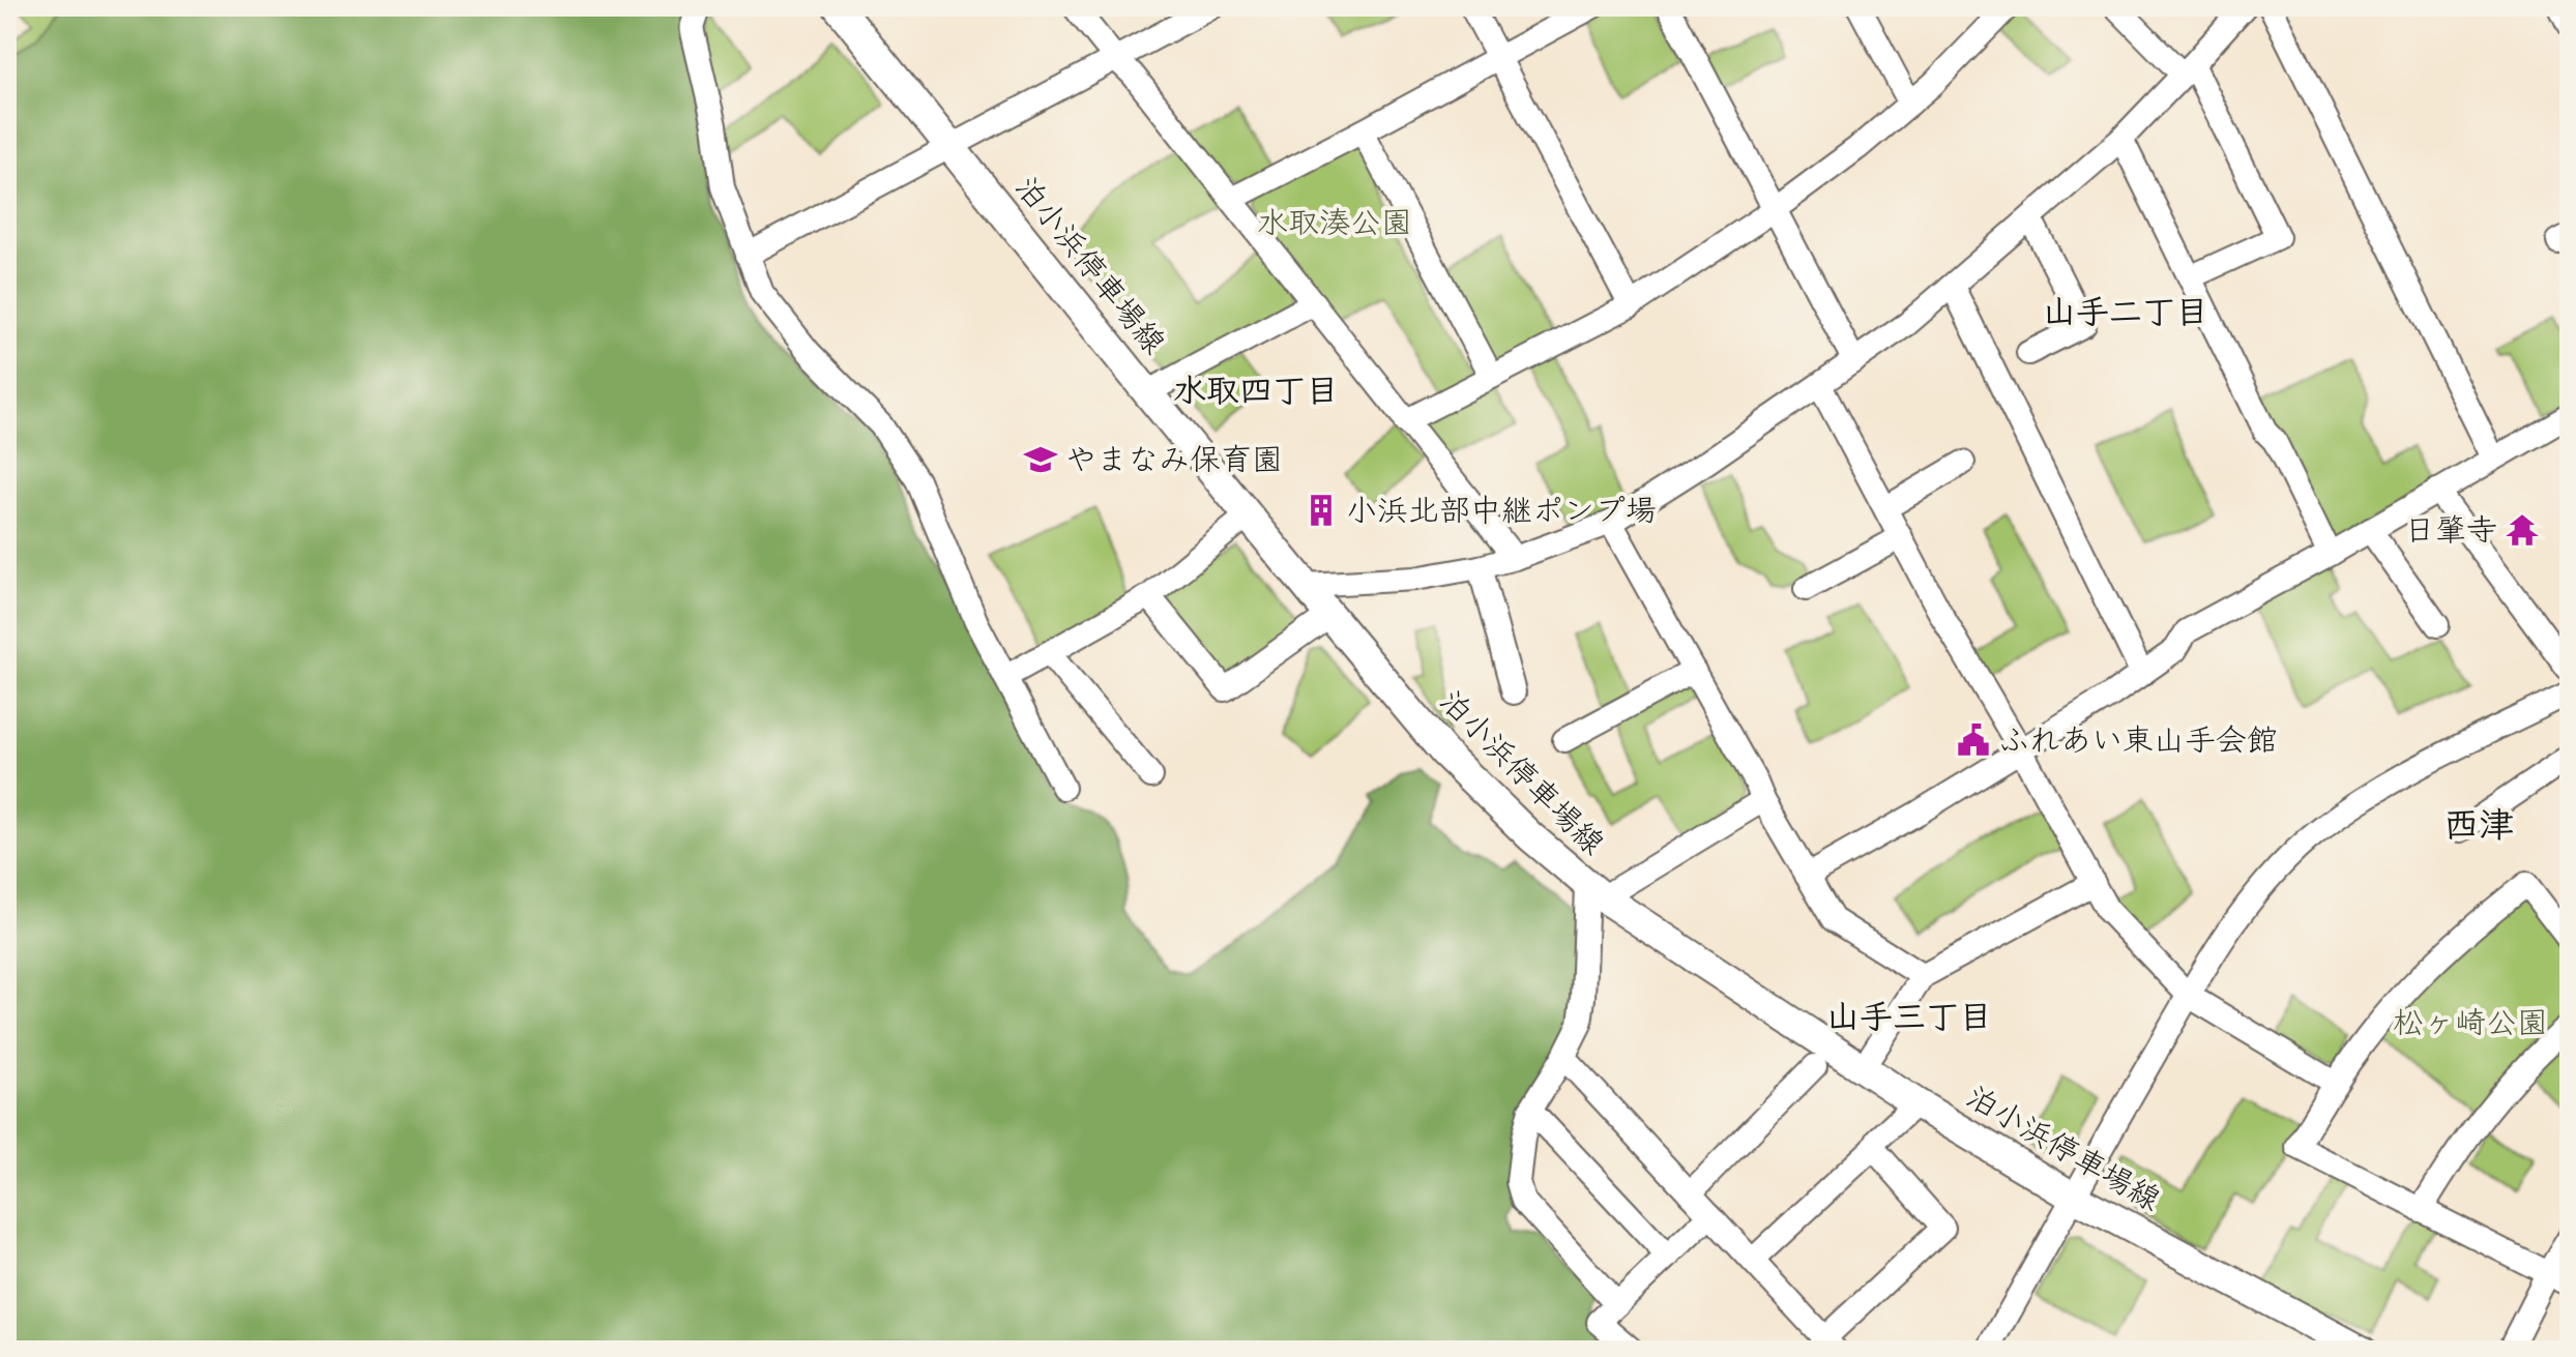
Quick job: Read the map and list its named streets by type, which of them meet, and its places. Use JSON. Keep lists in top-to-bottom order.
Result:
{
  "streets": {
    "main road": ["泊小浜停車場線"]
  },
  "districts": [
    "山手二丁目",
    "水取四丁目",
    "西津",
    "山手三丁目"
  ],
  "parks": ["水取湊公園", "松ヶ崎公園"],
  "places": {
    "school or university": ["やまなみ保育園"],
    "building": ["小浜北部中継ポンプ場"],
    "temple": ["日肇寺"],
    "public building": ["ふれあい東山手会館"]
  }
}
